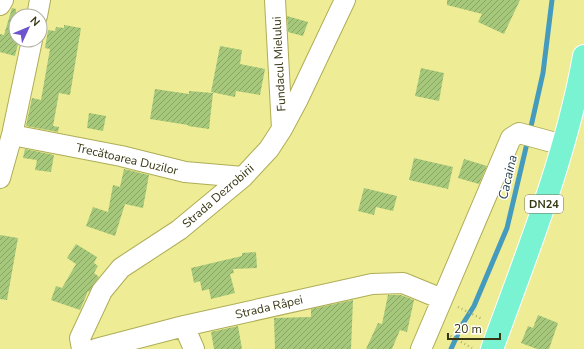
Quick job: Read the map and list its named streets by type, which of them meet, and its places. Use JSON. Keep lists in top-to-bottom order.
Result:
{
  "streets": {
    "main road": ["DN24"],
    "street": [
      "Fundacul Mielului",
      "Trecătoarea Duzilor",
      "Strada Dezrobirii",
      "Strada Râpei"
    ]
  },
  "crossings": [
    ["Fundacul Mielului", "Strada Dezrobirii"],
    ["Trecătoarea Duzilor", "Strada Dezrobirii"]
  ],
  "water": ["Cacaina"],
  "scale_bar": "20 m",
  "north": "top right"
}
